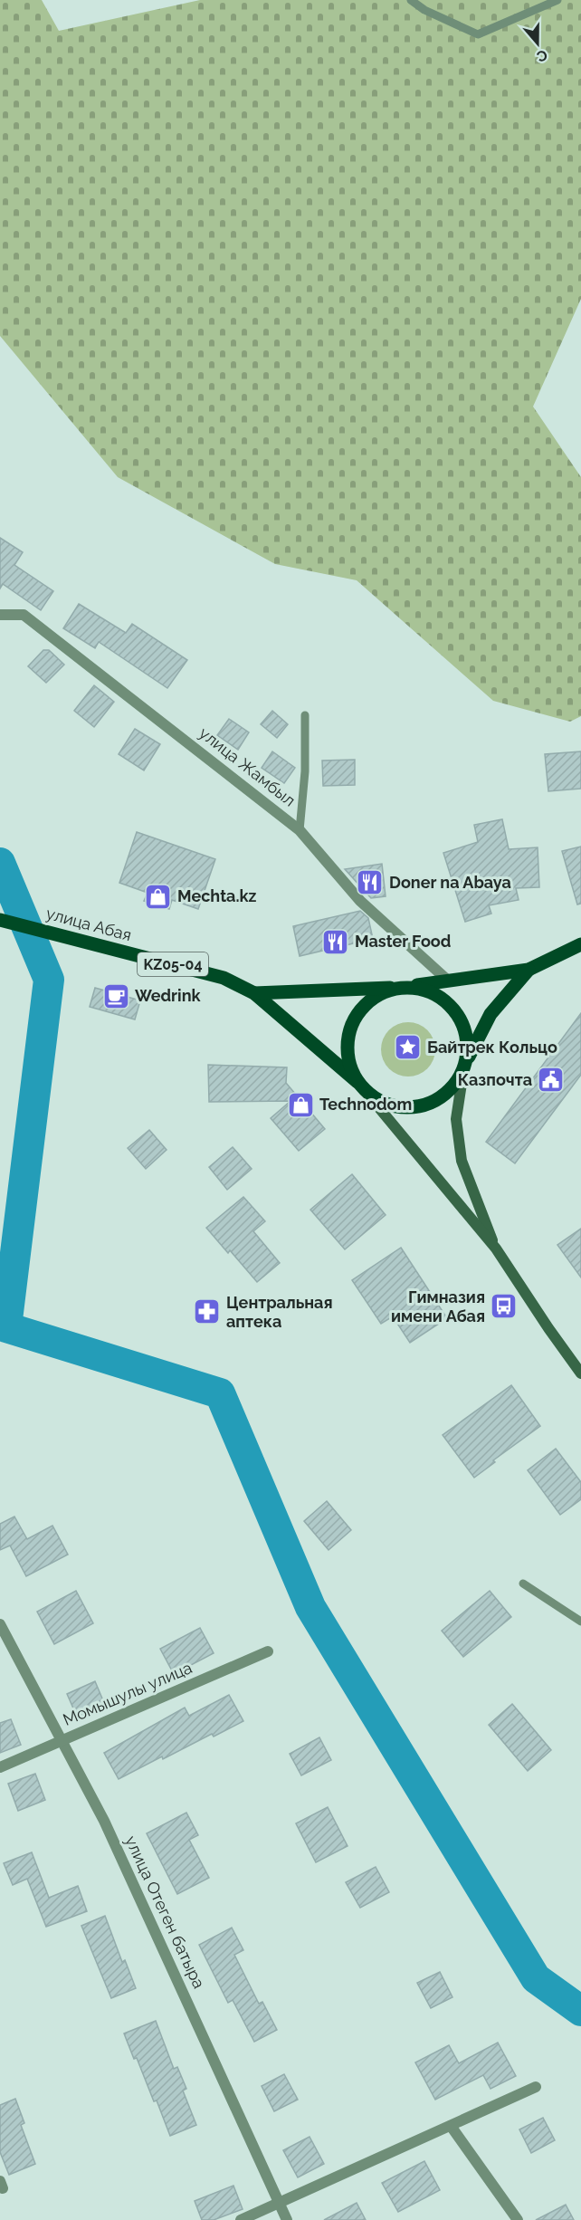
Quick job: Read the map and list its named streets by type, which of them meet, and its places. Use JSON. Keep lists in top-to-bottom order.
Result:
{
  "streets": {
    "main road": ["улица Абая", "KZ05-04"],
    "street": ["улица Жамбыл", "Момышулы улица", "улица Отеген батыра"]
  },
  "crossings": [
    ["улица Жамбыл", "KZ05-04"],
    ["улица Абая", "KZ05-04"],
    ["Момышулы улица", "улица Отеген батыра"]
  ],
  "places": {
    "restaurant": ["Doner na Abaya", "Master Food"],
    "shop": ["Mechta.kz", "Technodom"],
    "cafe": ["Wedrink"],
    "place": ["Байтрек Кольцо"],
    "public building": ["Казпочта"],
    "bus stop": ["Гимназия имени Абая"],
    "pharmacy": ["Центральная аптека"]
  },
  "north": "bottom"
}
